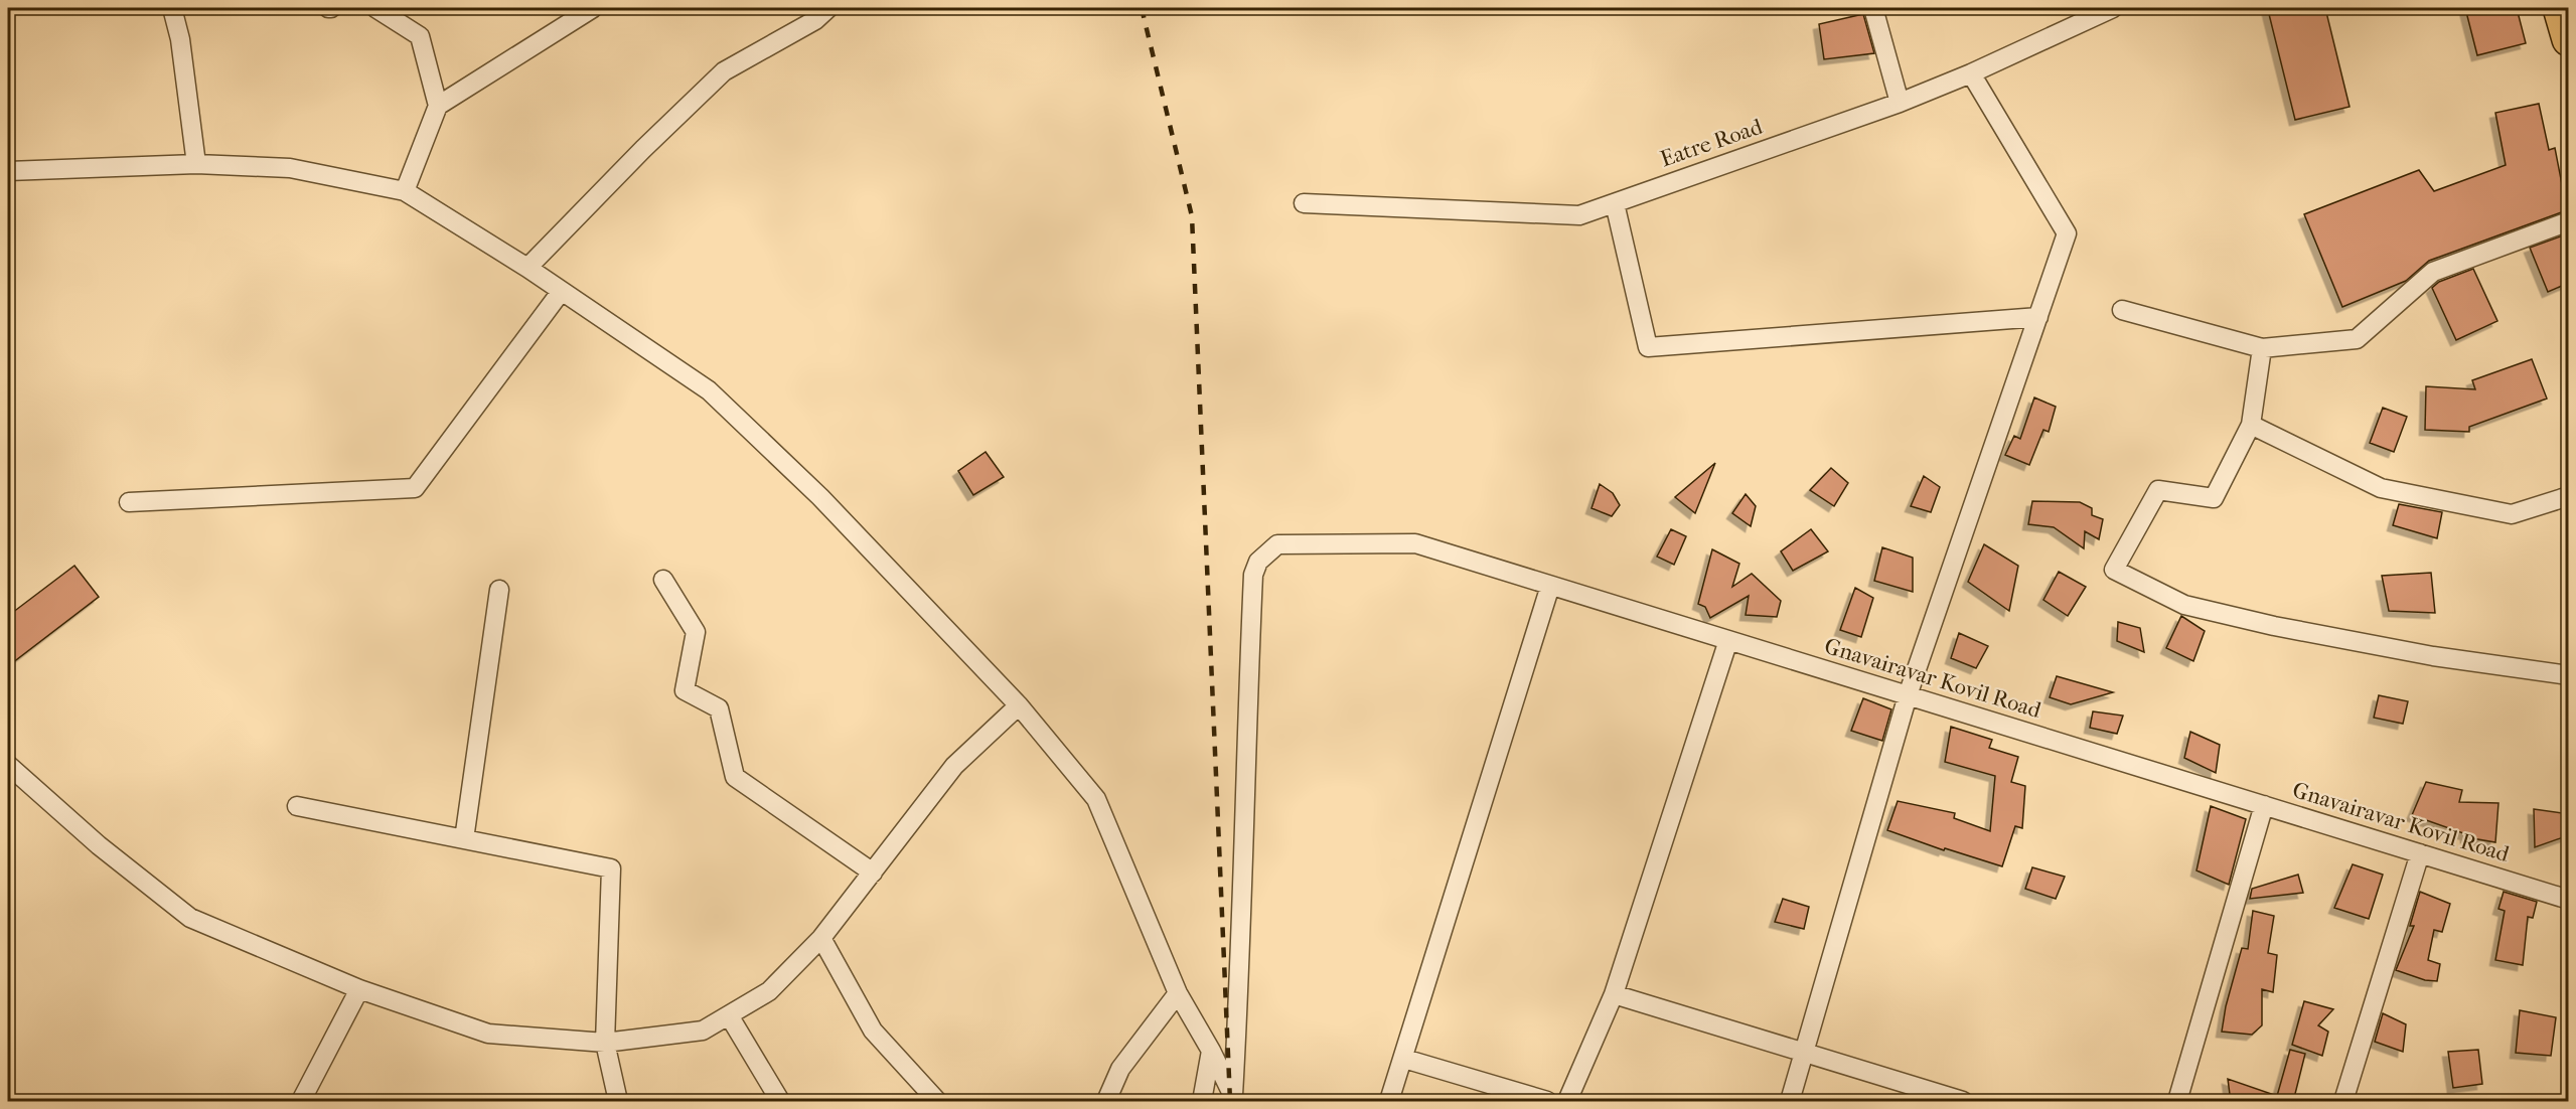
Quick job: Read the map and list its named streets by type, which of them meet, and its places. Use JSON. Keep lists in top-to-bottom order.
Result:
{
  "streets": {
    "street": ["Eatre Road", "Gnavairavar Kovil Road"]
  }
}
